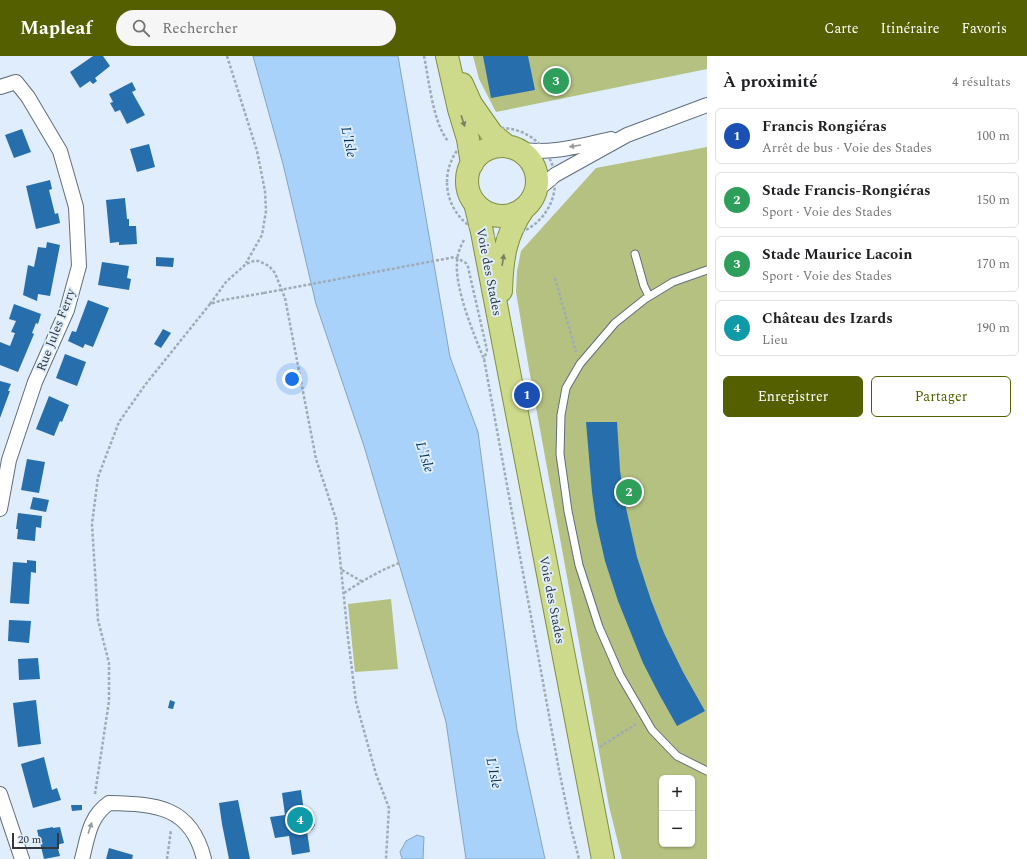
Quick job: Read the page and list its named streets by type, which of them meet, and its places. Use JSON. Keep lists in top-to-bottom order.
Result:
{
  "streets": {
    "main road": ["Voie des Stades"],
    "street": ["Rue Jules Ferry"]
  },
  "water": ["L'Isle"],
  "scale_bar": "20 m",
  "page": {
    "header": "Mapleaf",
    "search": "Rechercher",
    "nav": ["Carte", "Itinéraire", "Favoris"],
    "heading": ["À proximité", "4 résultats"],
    "pins": [
      "3",
      "1",
      "2",
      "4"
    ],
    "list": [
      {
        "mark": "1",
        "name": "Francis Rongiéras",
        "note": "Arrêt de bus · Voie des Stades",
        "value": "100 m"
      },
      {
        "mark": "2",
        "name": "Stade Francis-Rongiéras",
        "note": "Sport · Voie des Stades",
        "value": "150 m"
      },
      {
        "mark": "3",
        "name": "Stade Maurice Lacoin",
        "note": "Sport · Voie des Stades",
        "value": "170 m"
      },
      {
        "mark": "4",
        "name": "Château des Izards",
        "note": "Lieu",
        "value": "190 m"
      }
    ],
    "buttons": ["Enregistrer", "Partager"],
    "map_buttons": ["+", "−"],
    "scale": "20 m"
  }
}
